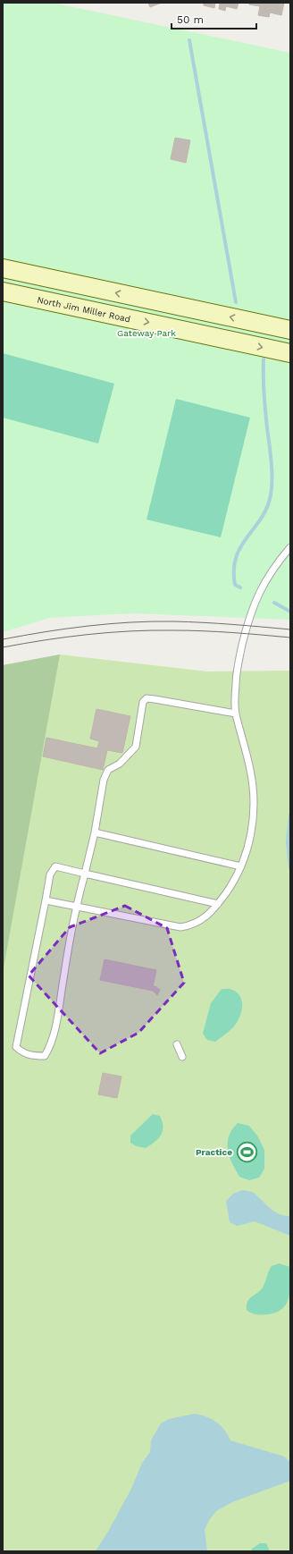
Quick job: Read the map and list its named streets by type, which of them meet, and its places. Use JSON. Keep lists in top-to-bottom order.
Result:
{
  "streets": {
    "main road": ["North Jim Miller Road"]
  },
  "parks": ["Gateway Park"],
  "places": {
    "sports": ["Practice"]
  },
  "scale_bar": "50 m"
}
